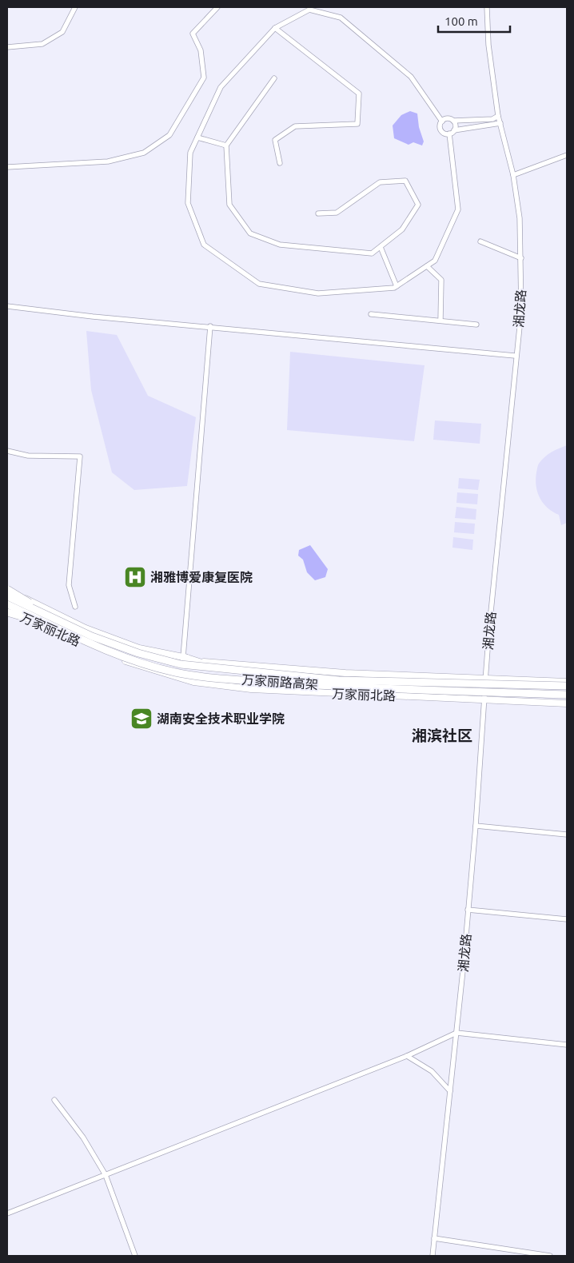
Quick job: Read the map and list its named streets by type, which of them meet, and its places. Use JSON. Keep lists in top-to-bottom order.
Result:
{
  "streets": {
    "highway": ["万家丽路高架"],
    "main road": ["万家丽北路"],
    "street": ["湘龙路"]
  },
  "crossings": [
    ["湘龙路", "万家丽北路"]
  ],
  "districts": ["湘滨社区"],
  "places": {
    "hospital": ["湘雅博爱康复医院"],
    "school or university": ["湖南安全技术职业学院"]
  },
  "scale_bar": "100 m"
}
